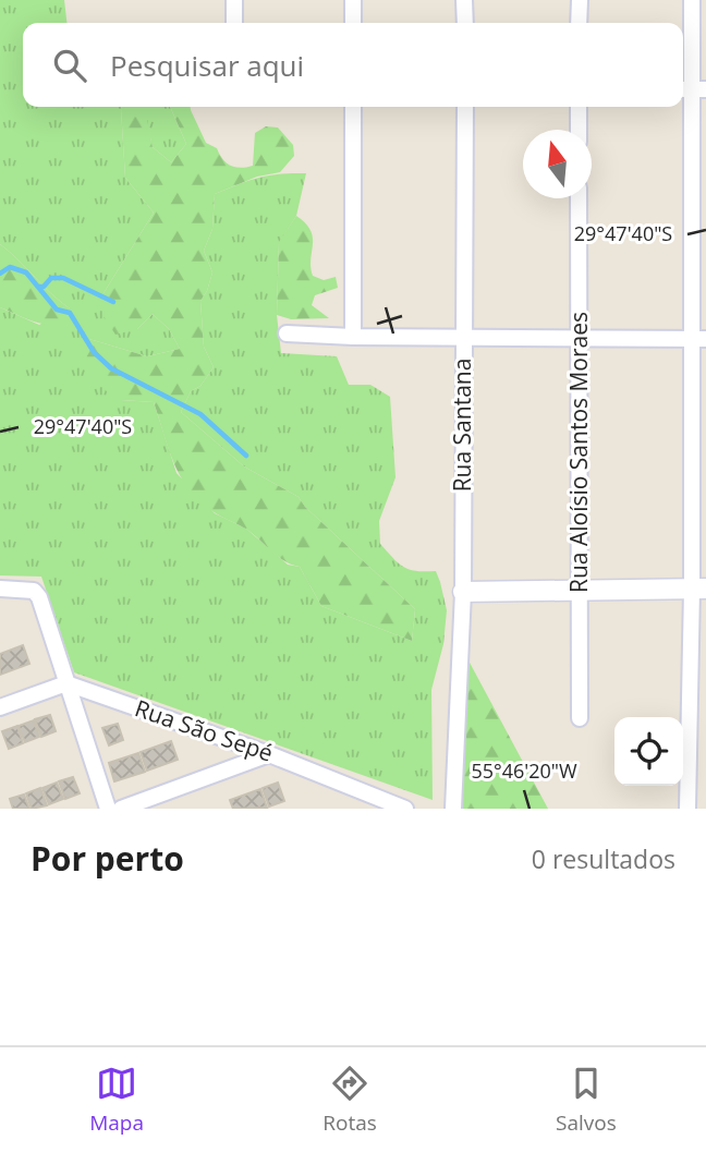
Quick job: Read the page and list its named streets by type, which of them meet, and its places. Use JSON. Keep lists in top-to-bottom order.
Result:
{
  "streets": {
    "street": ["Rua Santana", "Rua Aloísio Santos Moraes", "Rua São Sepé"]
  },
  "north": "top",
  "page": {
    "search": "Pesquisar aqui",
    "heading": ["Por perto", "0 resultados"],
    "nav": ["Mapa", "Rotas", "Salvos"]
  },
  "coordinates": ["29°47'40\"S", "55°46'20\"W"]
}
